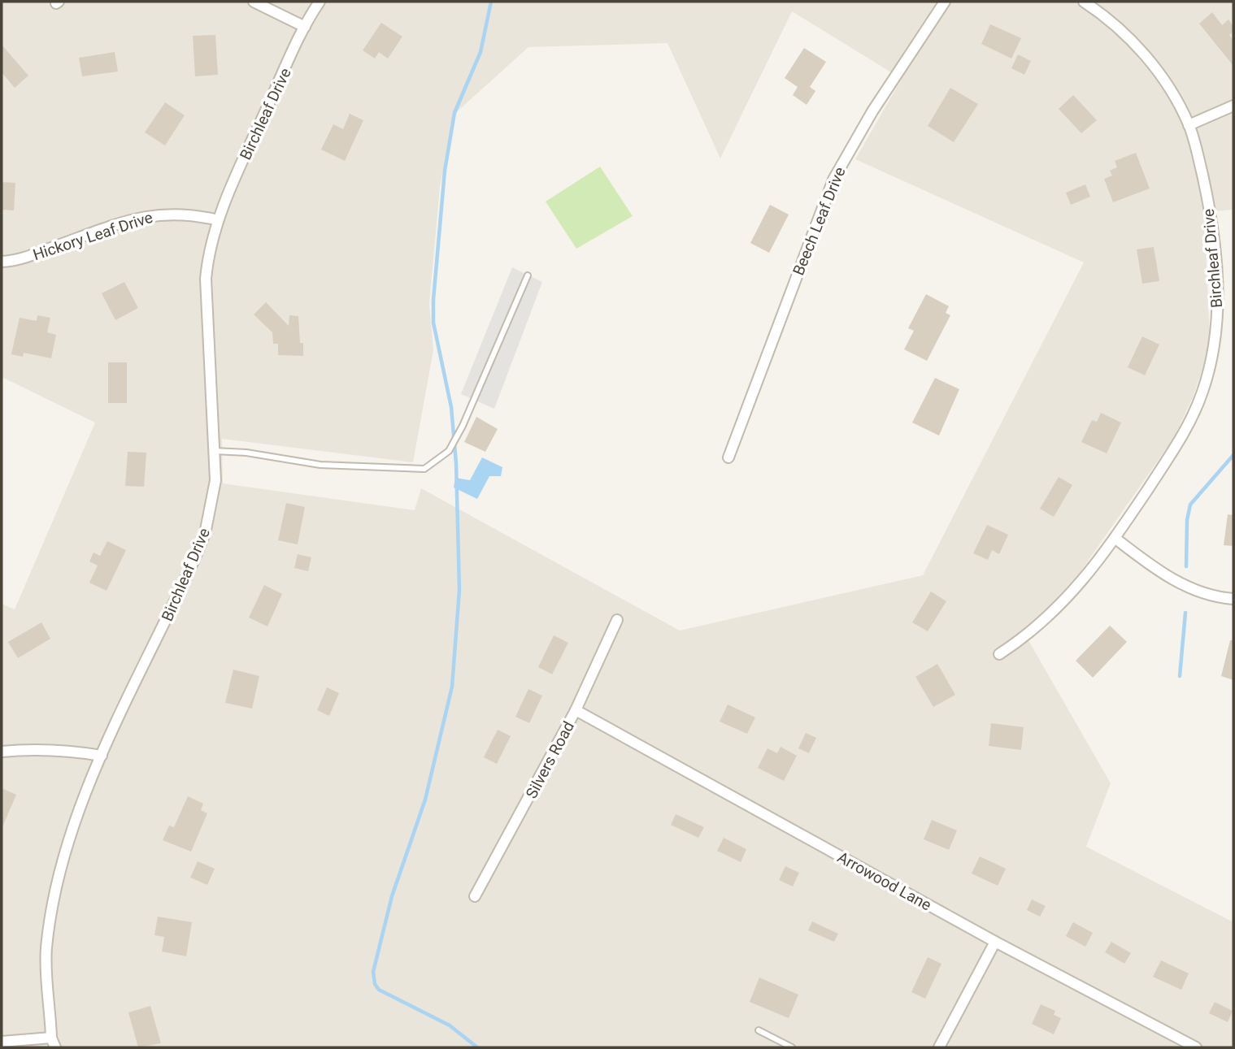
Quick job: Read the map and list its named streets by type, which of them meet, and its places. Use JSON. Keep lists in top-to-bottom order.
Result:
{
  "streets": {
    "street": [
      "Birchleaf Drive",
      "Beech Leaf Drive",
      "Hickory Leaf Drive",
      "Silvers Road",
      "Arrowood Lane"
    ]
  },
  "crossings": [
    ["Birchleaf Drive", "Hickory Leaf Drive"],
    ["Silvers Road", "Arrowood Lane"]
  ]
}
